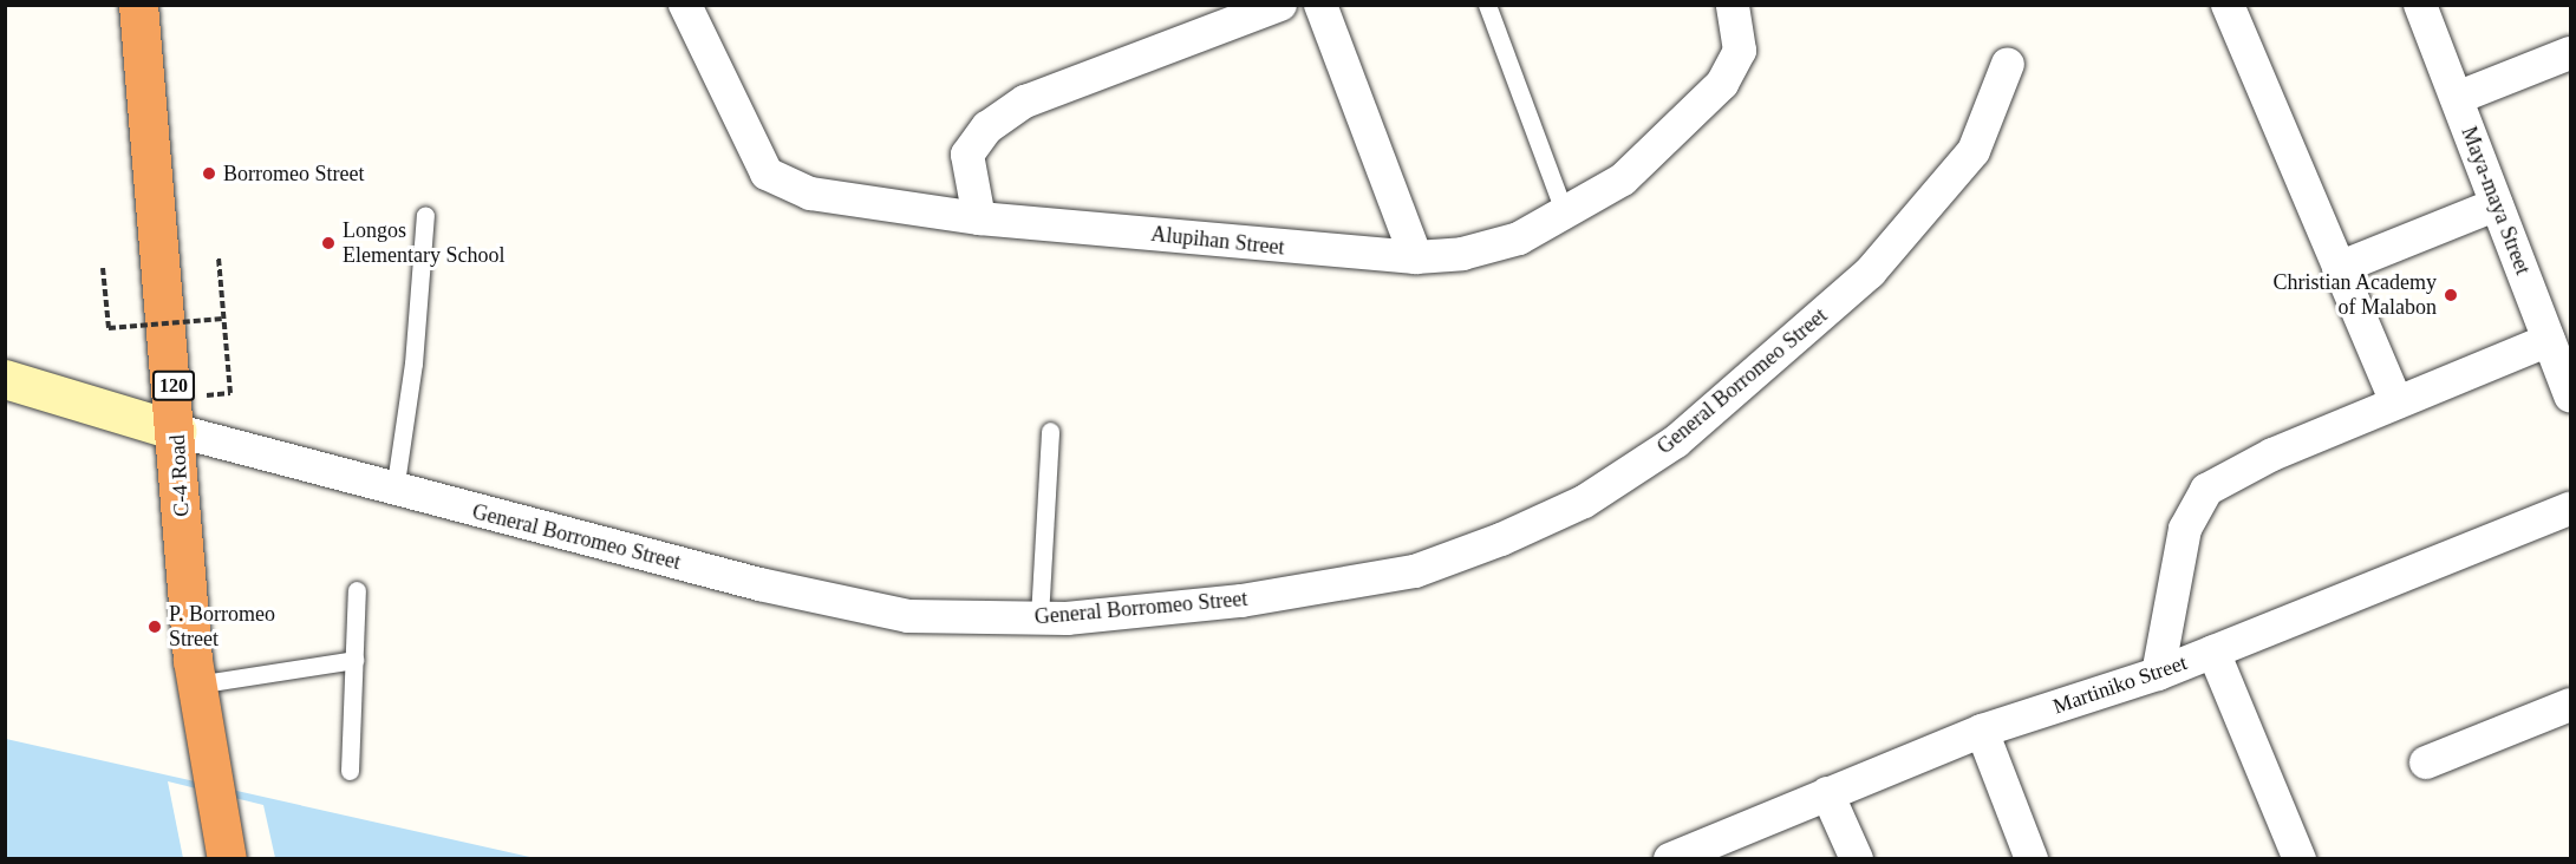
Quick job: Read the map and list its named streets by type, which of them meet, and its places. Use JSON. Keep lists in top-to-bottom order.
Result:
{
  "streets": {
    "highway": ["120", "C-4 Road"],
    "street": [
      "Maya-maya Street",
      "Alupihan Street",
      "General Borromeo Street",
      "Martiniko Street"
    ]
  },
  "crossings": [
    ["General Borromeo Street", "C-4 Road"]
  ],
  "places": [
    "Borromeo Street",
    "Longos Elementary School",
    "Christian Academy of Malabon",
    "P. Borromeo Street"
  ]
}
